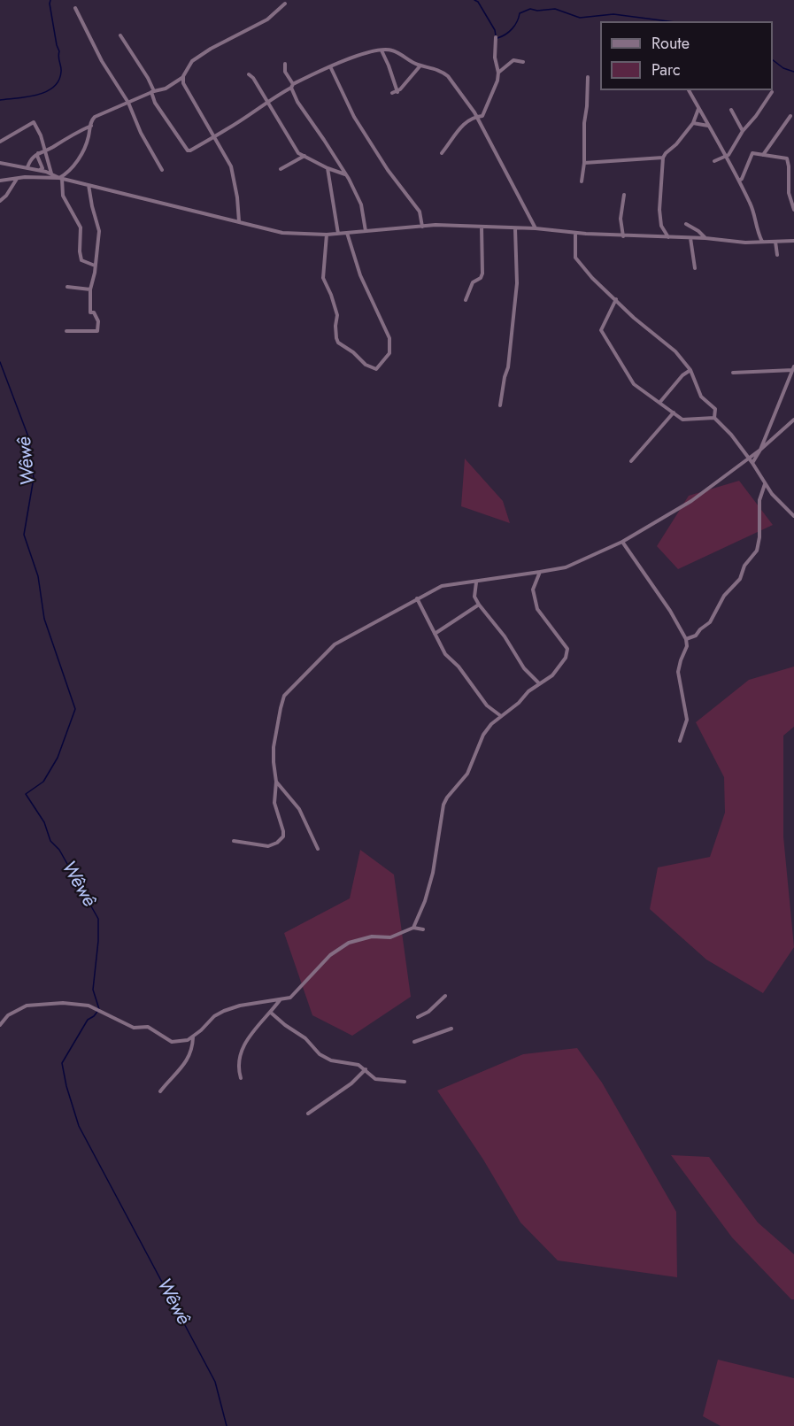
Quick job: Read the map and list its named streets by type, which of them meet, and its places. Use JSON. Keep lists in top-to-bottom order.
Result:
{
  "water": ["Wêwê"],
  "legend": ["Route", "Parc"]
}
